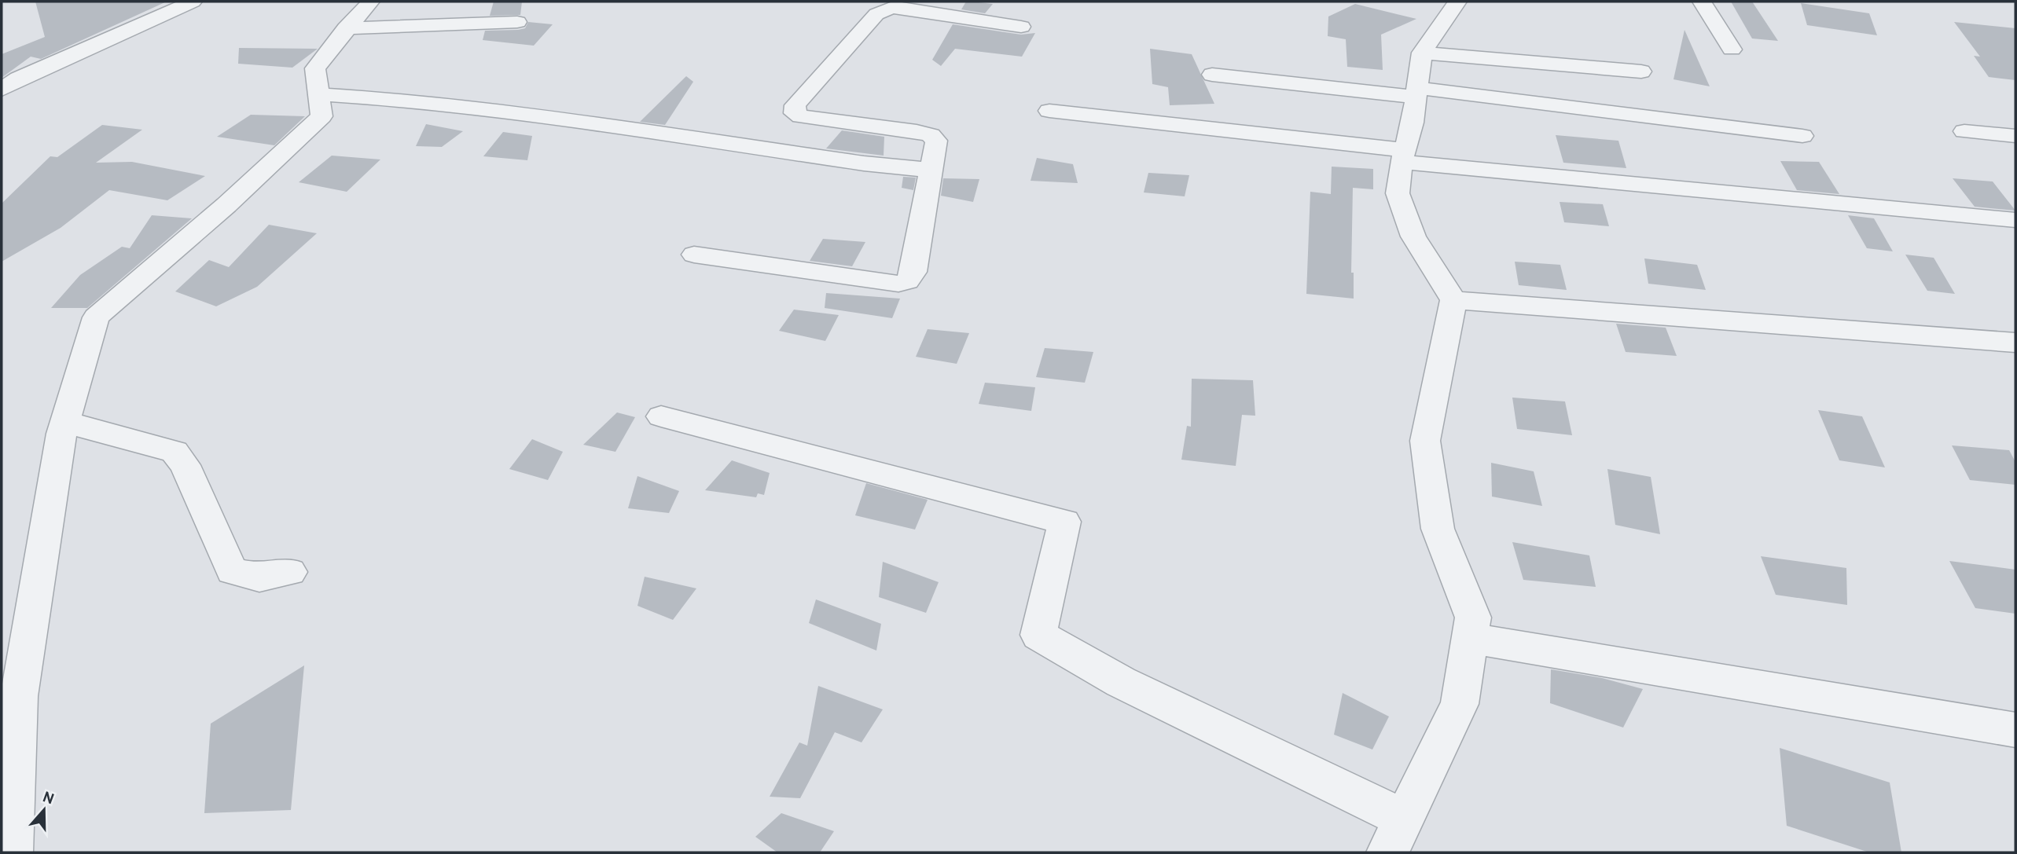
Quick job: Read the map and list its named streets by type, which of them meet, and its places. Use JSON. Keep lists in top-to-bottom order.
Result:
{
  "north": "top"
}
